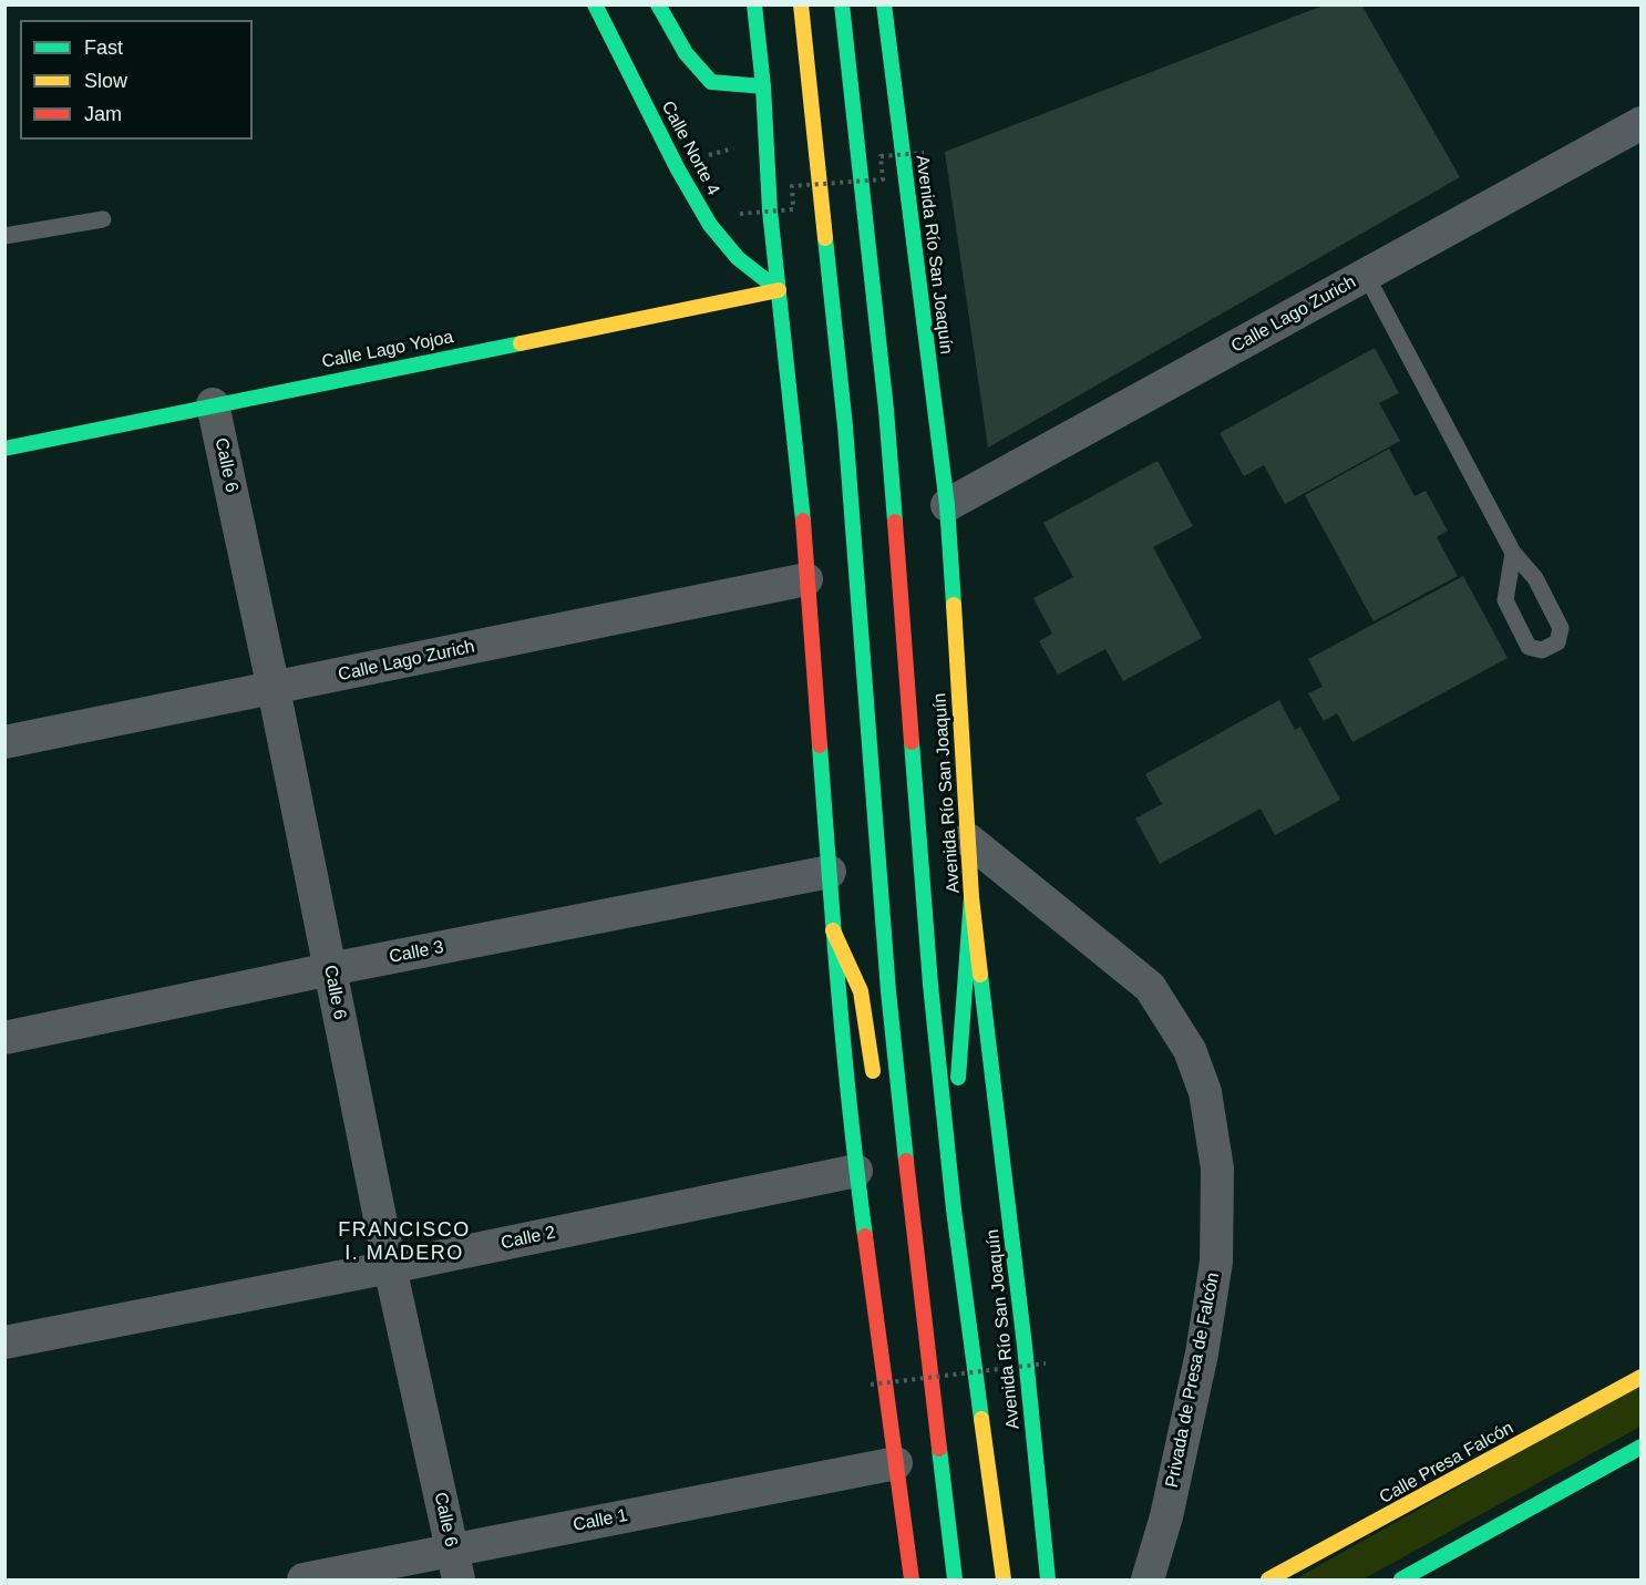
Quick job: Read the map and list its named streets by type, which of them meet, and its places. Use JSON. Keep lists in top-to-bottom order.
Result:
{
  "streets": {
    "main road": [
      "Calle Norte 4",
      "Avenida Río San Joaquín",
      "Calle Lago Yojoa",
      "Calle Presa Falcón"
    ],
    "street": [
      "Calle Lago Zurich",
      "Calle 6",
      "Calle 3",
      "Calle 2",
      "Privada de Presa de Falcón",
      "Calle 1"
    ]
  },
  "crossings": [
    ["Calle Norte 4", "Calle Lago Yojoa"],
    ["Avenida Río San Joaquín", "Calle Lago Zurich"],
    ["Avenida Río San Joaquín", "Privada de Presa de Falcón"],
    ["Calle Lago Zurich", "Calle 6"],
    ["Calle Lago Yojoa", "Calle 6"],
    ["Calle 6", "Calle 3"],
    ["Calle 6", "Calle 2"],
    ["Calle 6", "Calle 1"]
  ],
  "districts": ["FRANCISCO I. MADERO"],
  "legend": ["Fast", "Slow", "Jam"]
}
